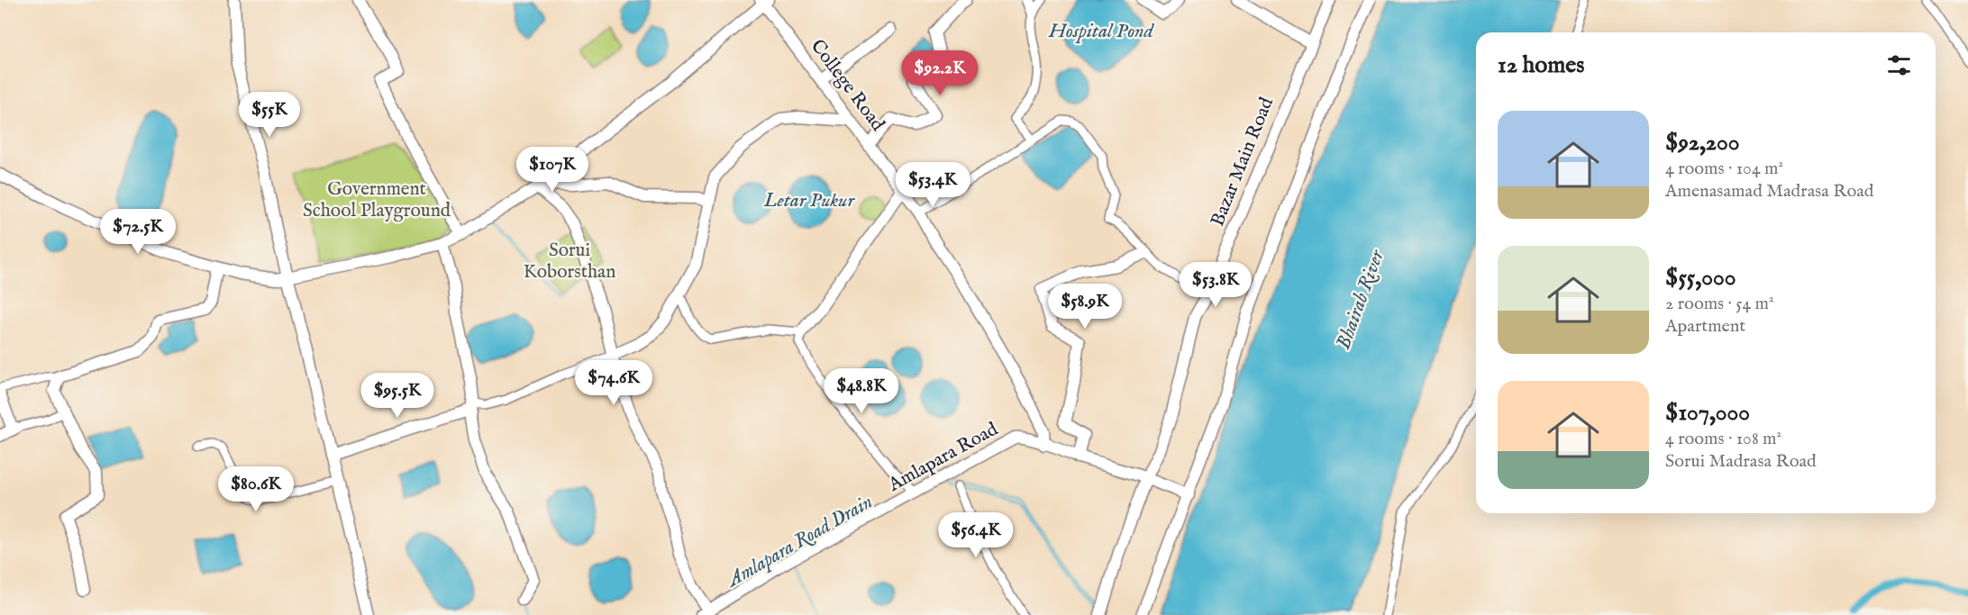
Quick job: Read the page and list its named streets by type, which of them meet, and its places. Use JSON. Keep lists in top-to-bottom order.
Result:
{
  "streets": {
    "street": ["College Road", "Bazar Main Road", "Amlapara Road"]
  },
  "crossings": [
    ["College Road", "Amlapara Road"],
    ["Bazar Main Road", "Amlapara Road"]
  ],
  "water": [
    "Hospital Pond",
    "Letar Pukur",
    "Bhairab River",
    "Amlapara Road Drain"
  ],
  "parks": ["Government School Playground", "Sorui Koborsthan"],
  "page": {
    "heading": "12 homes",
    "price": [
      "$92.2K",
      "$55K",
      "$107K",
      "$53.4K",
      "$72.5K",
      "$53.8K",
      "$58.9K",
      "$74.6K",
      "$48.8K",
      "$95.5K",
      "$80.6K",
      "$56.4K"
    ],
    "list": [
      {
        "name": "$92,200",
        "note": "4 rooms · 104 m² · Amenasamad Madrasa Road"
      },
      {
        "name": "$55,000",
        "note": "2 rooms · 54 m² · Apartment"
      },
      {
        "name": "$107,000",
        "note": "4 rooms · 108 m² · Sorui Madrasa Road"
      }
    ]
  }
}
